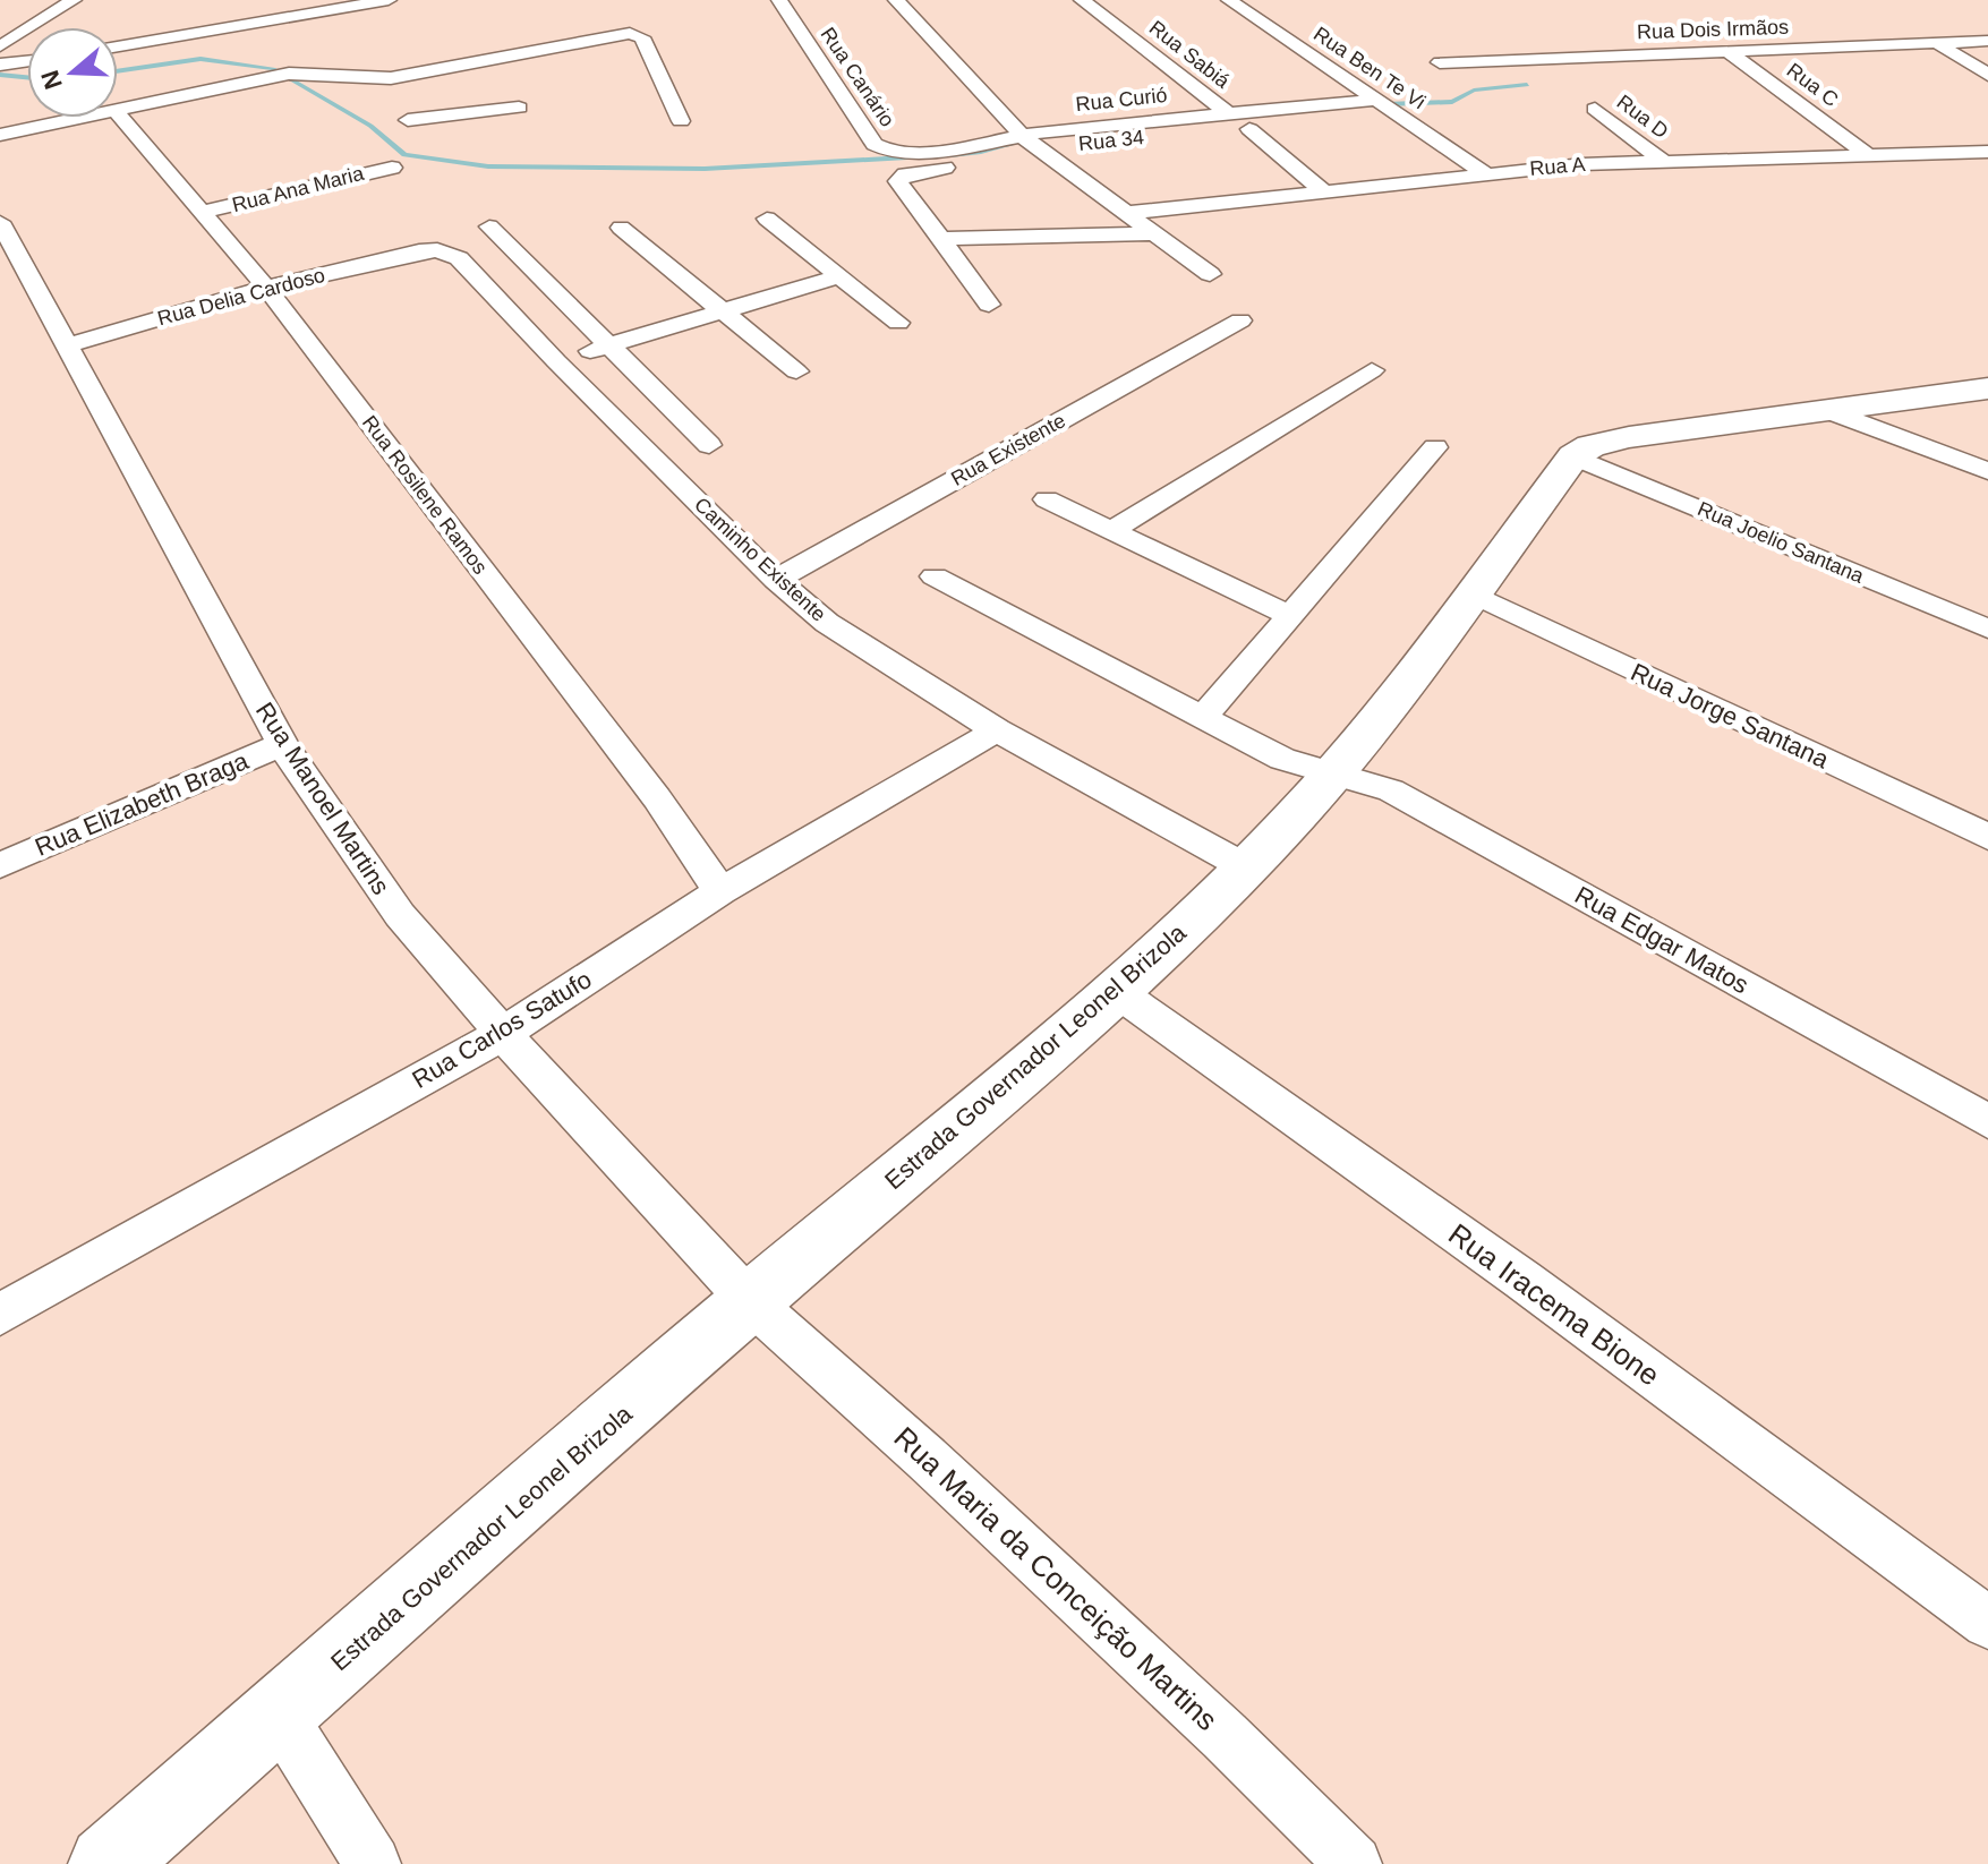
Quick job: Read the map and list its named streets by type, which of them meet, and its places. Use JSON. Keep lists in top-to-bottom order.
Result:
{
  "streets": {
    "main road": ["Estrada Governador Leonel Brizola"],
    "street": [
      "Rua Dois Irmãos",
      "Rua Sabiá",
      "Rua Ben Te Vi",
      "Rua Canário",
      "Rua C",
      "Rua Curió",
      "Rua D",
      "Rua 34",
      "Rua A",
      "Rua Ana Maria",
      "Rua Delia Cardoso",
      "Rua Existente",
      "Rua Rosilene Ramos",
      "Rua Joelio Santana",
      "Caminho Existente",
      "Rua Jorge Santana",
      "Rua Manoel Martins",
      "Rua Elizabeth Braga",
      "Rua Edgar Matos",
      "Rua Carlos Satufo",
      "Rua Iracema Bione",
      "Rua Maria da Conceição Martins"
    ]
  },
  "crossings": [
    ["Rua Dois Irmãos", "Rua C"],
    ["Rua Sabiá", "Rua Curió"],
    ["Rua Ben Te Vi", "Rua 34"],
    ["Rua Ben Te Vi", "Rua A"],
    ["Rua Canário", "Rua Curió"],
    ["Rua Canário", "Rua 34"],
    ["Rua C", "Rua A"],
    ["Rua Curió", "Rua 34"],
    ["Rua D", "Rua A"],
    ["Rua Ana Maria", "Rua Rosilene Ramos"],
    ["Rua Delia Cardoso", "Rua Rosilene Ramos"],
    ["Rua Delia Cardoso", "Caminho Existente"],
    ["Rua Delia Cardoso", "Rua Manoel Martins"],
    ["Rua Existente", "Caminho Existente"],
    ["Rua Rosilene Ramos", "Rua Carlos Satufo"],
    ["Rua Joelio Santana", "Estrada Governador Leonel Brizola"],
    ["Caminho Existente", "Rua Carlos Satufo"],
    ["Caminho Existente", "Estrada Governador Leonel Brizola"],
    ["Rua Jorge Santana", "Estrada Governador Leonel Brizola"],
    ["Rua Manoel Martins", "Rua Elizabeth Braga"],
    ["Rua Manoel Martins", "Rua Carlos Satufo"],
    ["Rua Manoel Martins", "Estrada Governador Leonel Brizola"],
    ["Rua Manoel Martins", "Rua Maria da Conceição Martins"],
    ["Rua Edgar Matos", "Estrada Governador Leonel Brizola"],
    ["Estrada Governador Leonel Brizola", "Rua Iracema Bione"],
    ["Estrada Governador Leonel Brizola", "Rua Maria da Conceição Martins"]
  ],
  "north": "left"
}
